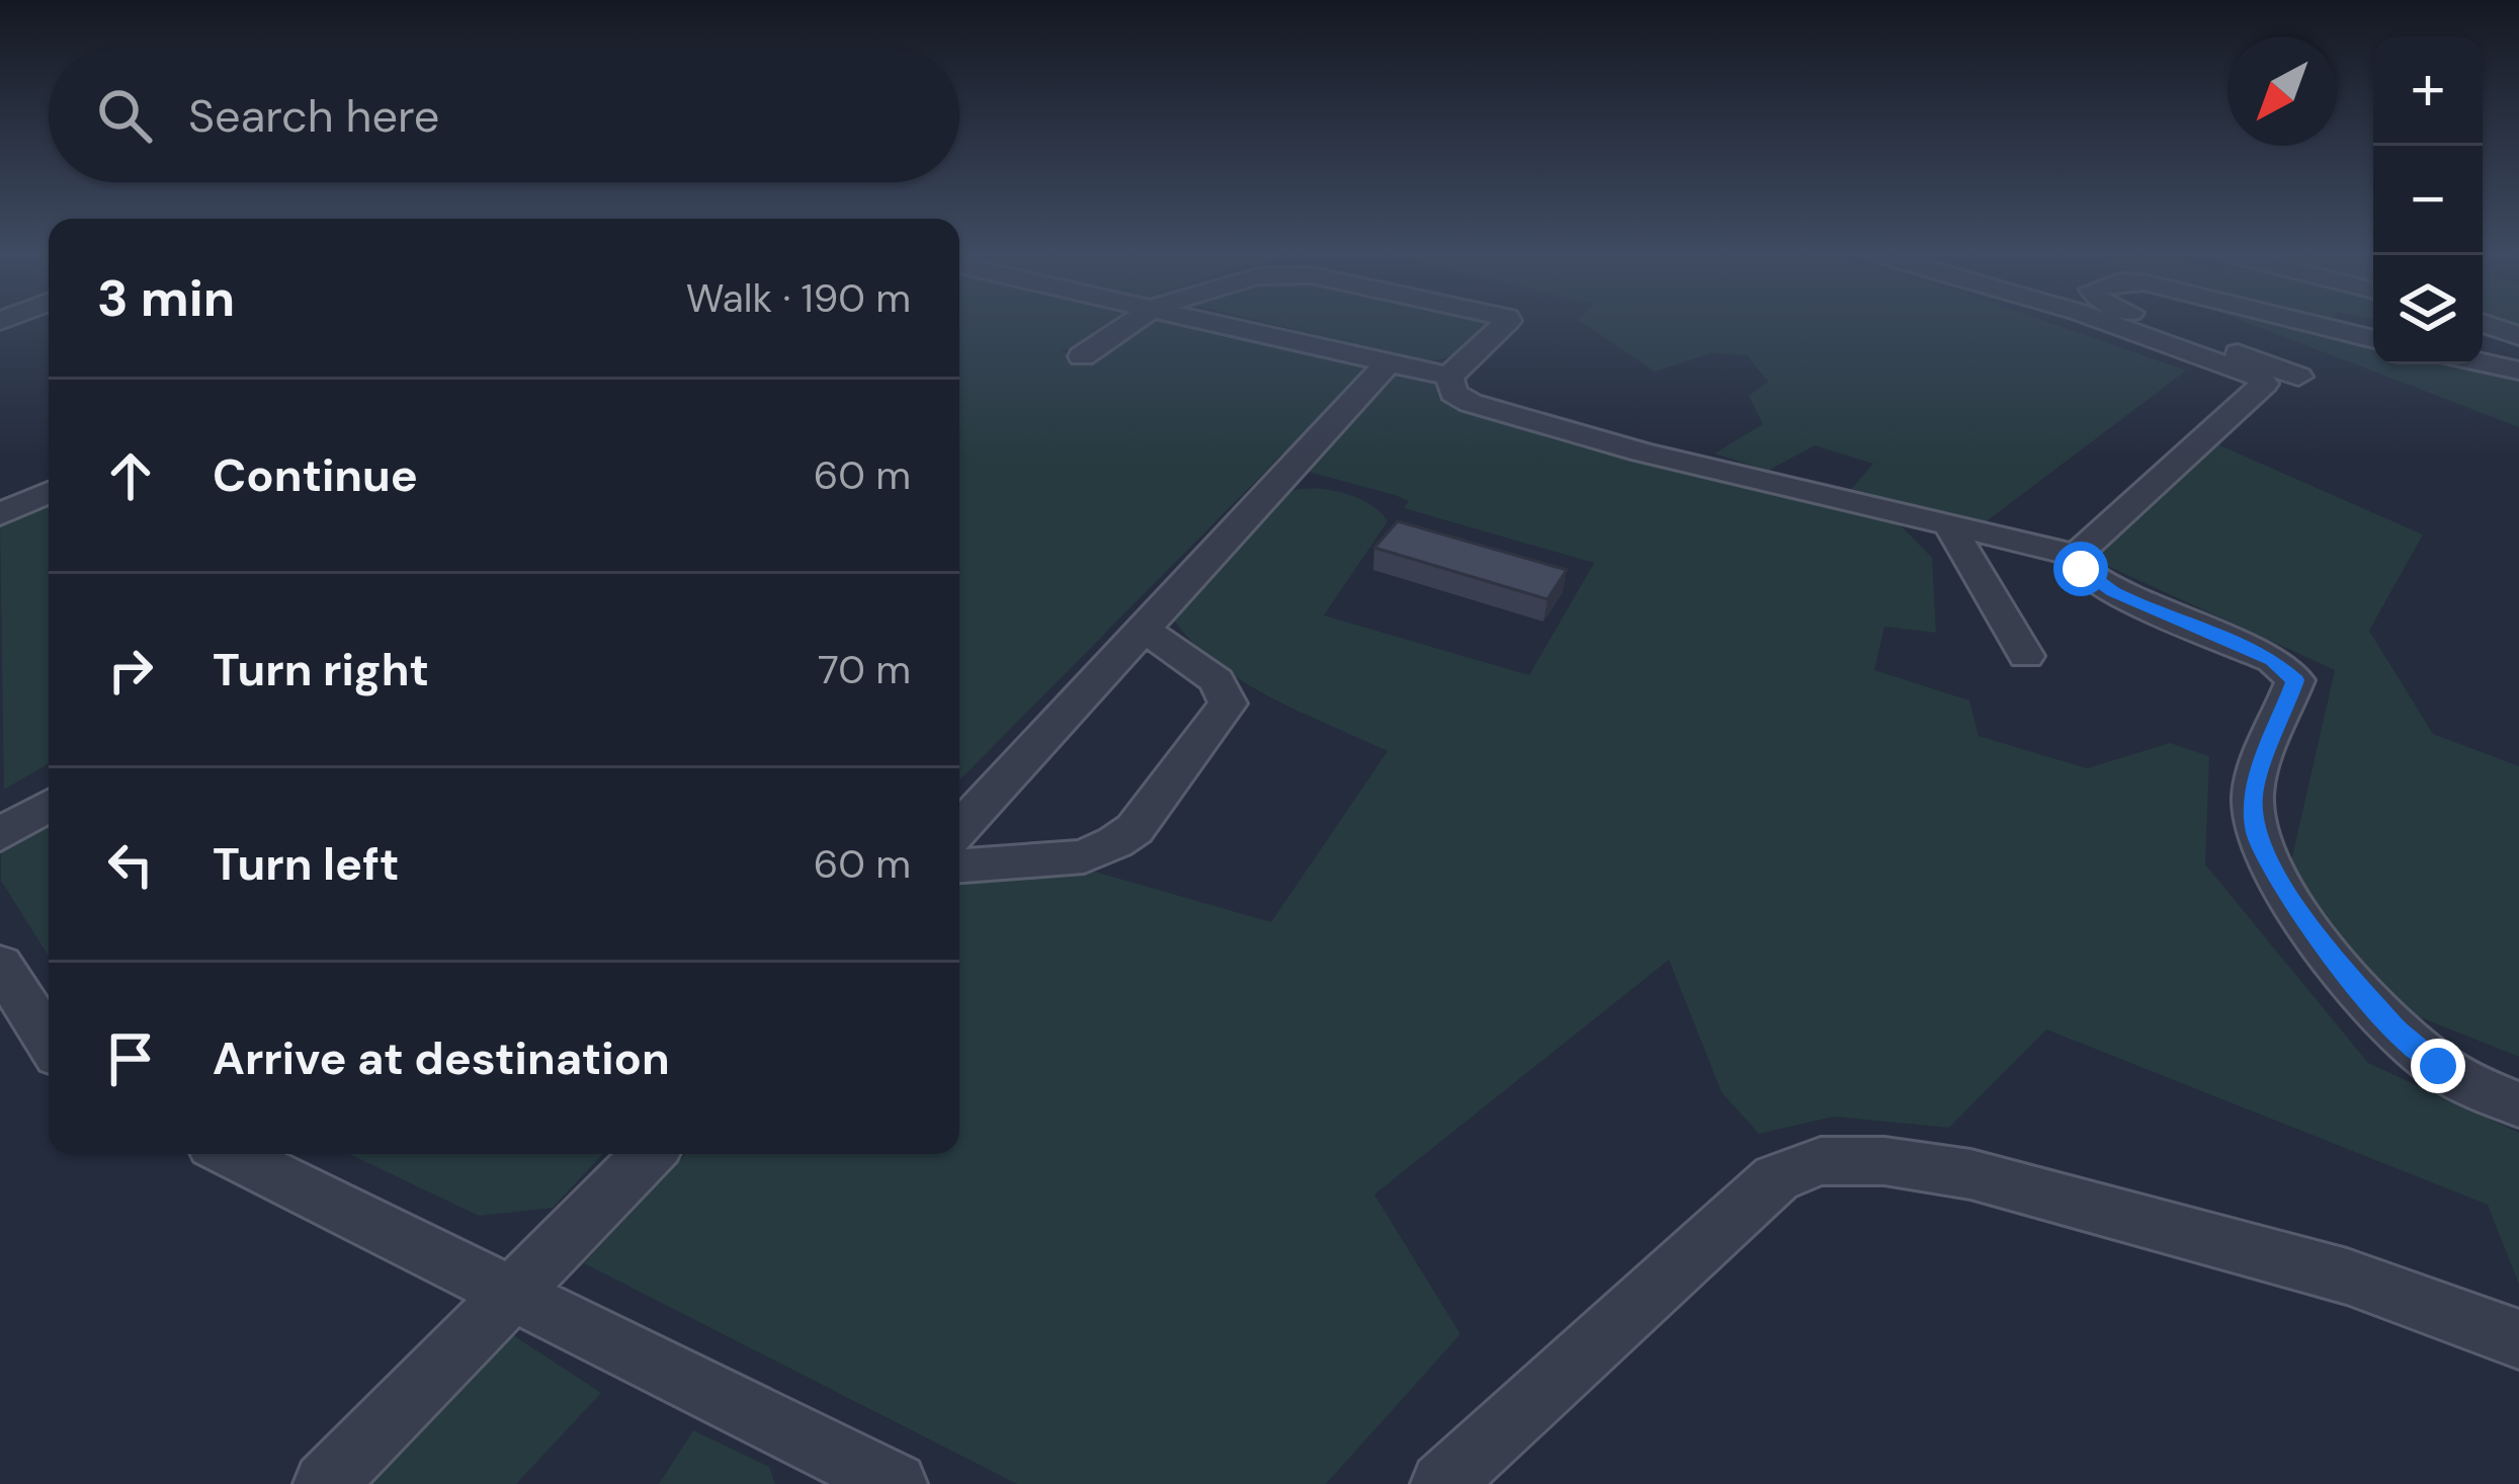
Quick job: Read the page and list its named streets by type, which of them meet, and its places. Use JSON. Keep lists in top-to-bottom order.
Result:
{
  "north": "bottom left",
  "page": {
    "map_buttons": ["+", "−"],
    "search": "Search here",
    "heading": ["3 min", "Walk · 190 m"],
    "list": [
      ["Continue", "60 m"],
      ["Turn right", "70 m"],
      ["Turn left", "60 m"],
      "Arrive at destination"
    ]
  }
}
